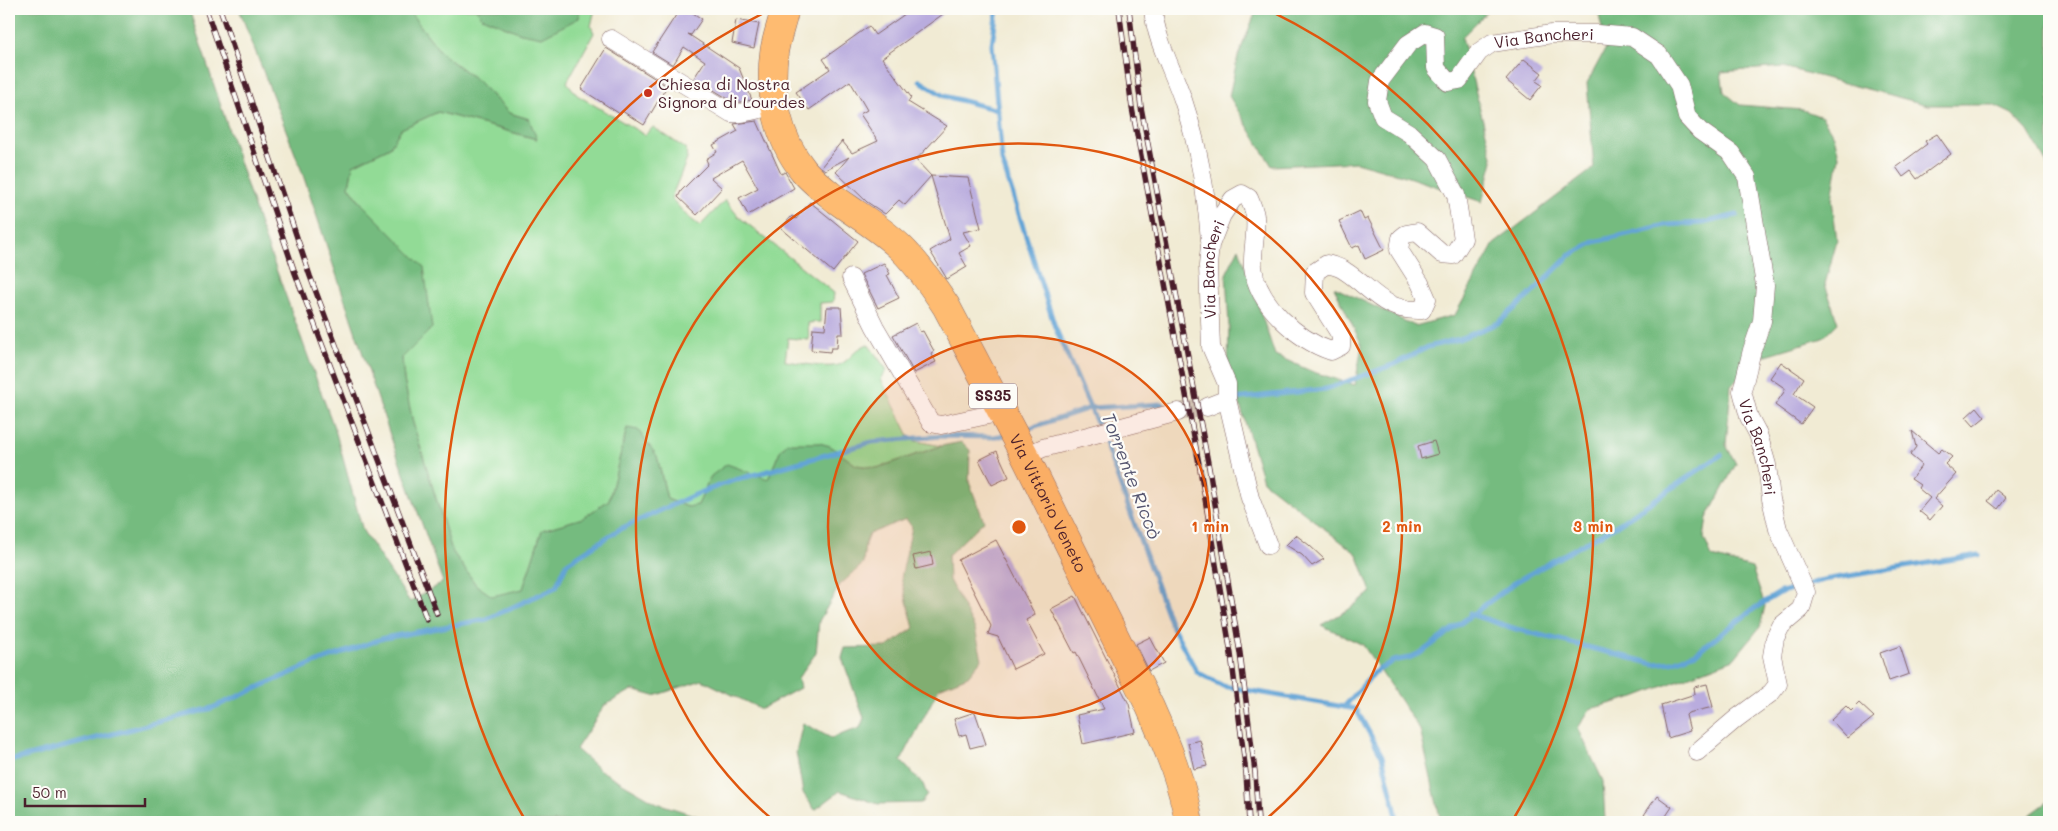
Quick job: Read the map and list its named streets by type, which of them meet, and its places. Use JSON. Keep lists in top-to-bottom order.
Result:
{
  "streets": {
    "main road": ["SS35", "Via Vittorio Veneto"],
    "street": ["Via Bancheri"]
  },
  "water": ["Torrente Riccò"],
  "places": ["Chiesa di Nostra Signora di Lourdes"],
  "scale_bar": "50 m",
  "rings": ["1 min", "2 min", "3 min"]
}
